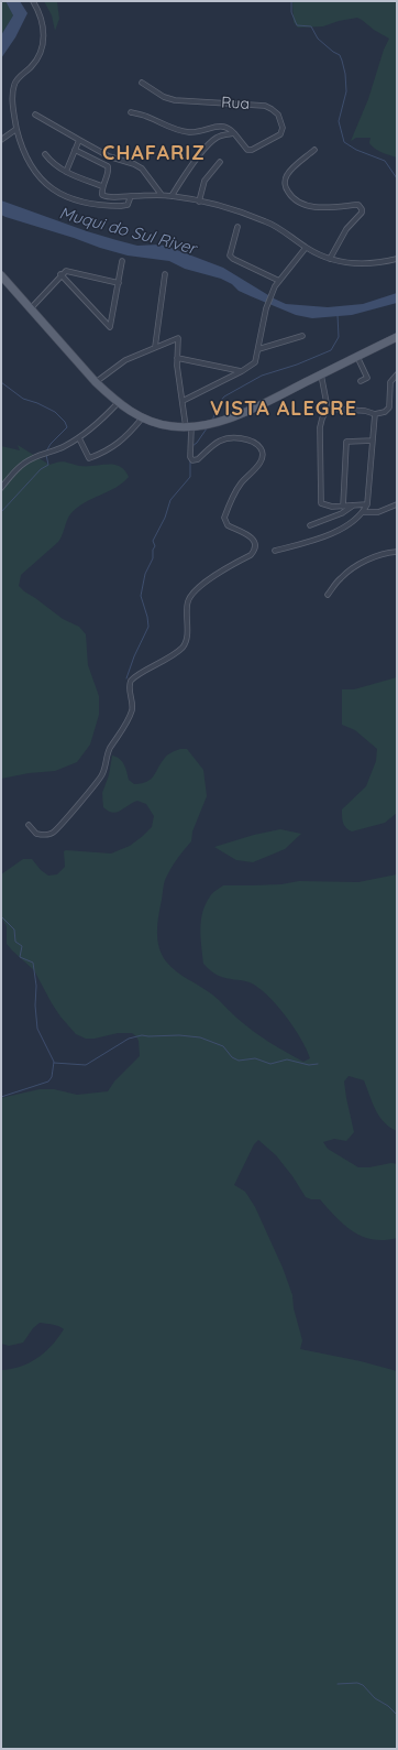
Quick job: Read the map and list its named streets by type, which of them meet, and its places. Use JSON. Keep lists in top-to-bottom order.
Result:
{
  "streets": {
    "street": ["Rua"]
  },
  "districts": ["CHAFARIZ", "VISTA ALEGRE"],
  "water": ["Muqui do Sul River"]
}
